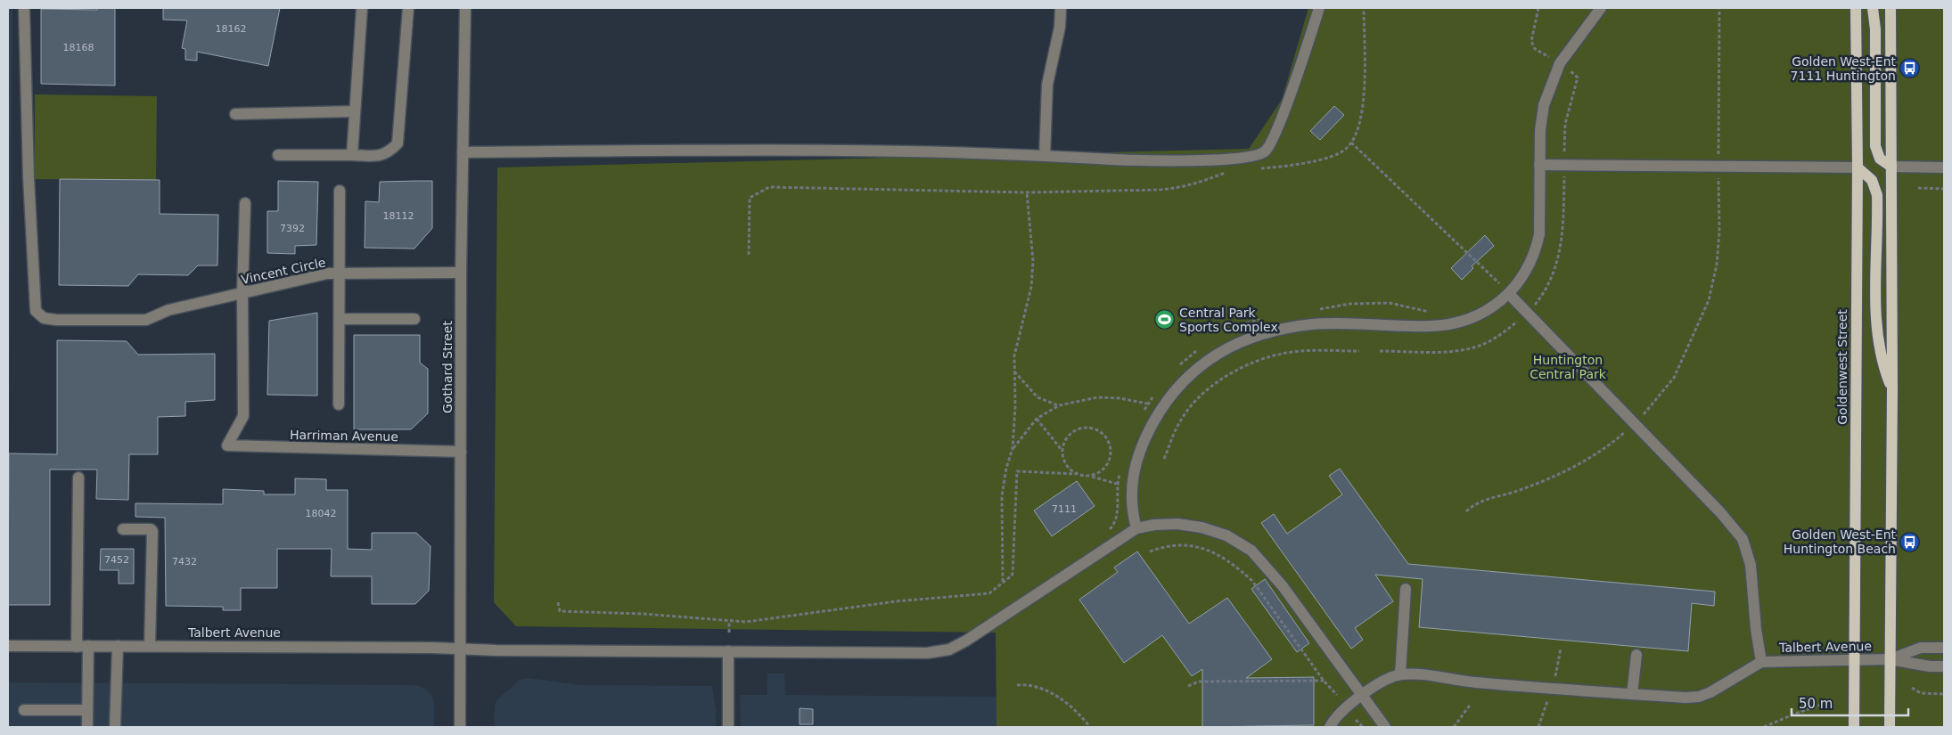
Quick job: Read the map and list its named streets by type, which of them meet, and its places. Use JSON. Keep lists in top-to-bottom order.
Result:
{
  "streets": {
    "main road": ["Goldenwest Street"],
    "street": [
      "Vincent Circle",
      "Gothard Street",
      "Harriman Avenue",
      "Talbert Avenue"
    ]
  },
  "crossings": [
    ["Vincent Circle", "Gothard Street"],
    ["Vincent Circle", "Harriman Avenue"],
    ["Gothard Street", "Harriman Avenue"],
    ["Gothard Street", "Talbert Avenue"],
    ["Goldenwest Street", "Talbert Avenue"]
  ],
  "parks": ["Huntington Central Park"],
  "places": {
    "bus stop": ["Golden West-Ent 7111 Huntington", "Golden West-Ent Huntington Beach"],
    "sports": ["Central Park Sports Complex"]
  },
  "house_numbers": [
    "18162",
    "18168",
    "18112",
    "7392",
    "7111",
    "18042",
    "7452",
    "7432"
  ],
  "scale_bar": "50 m"
}
